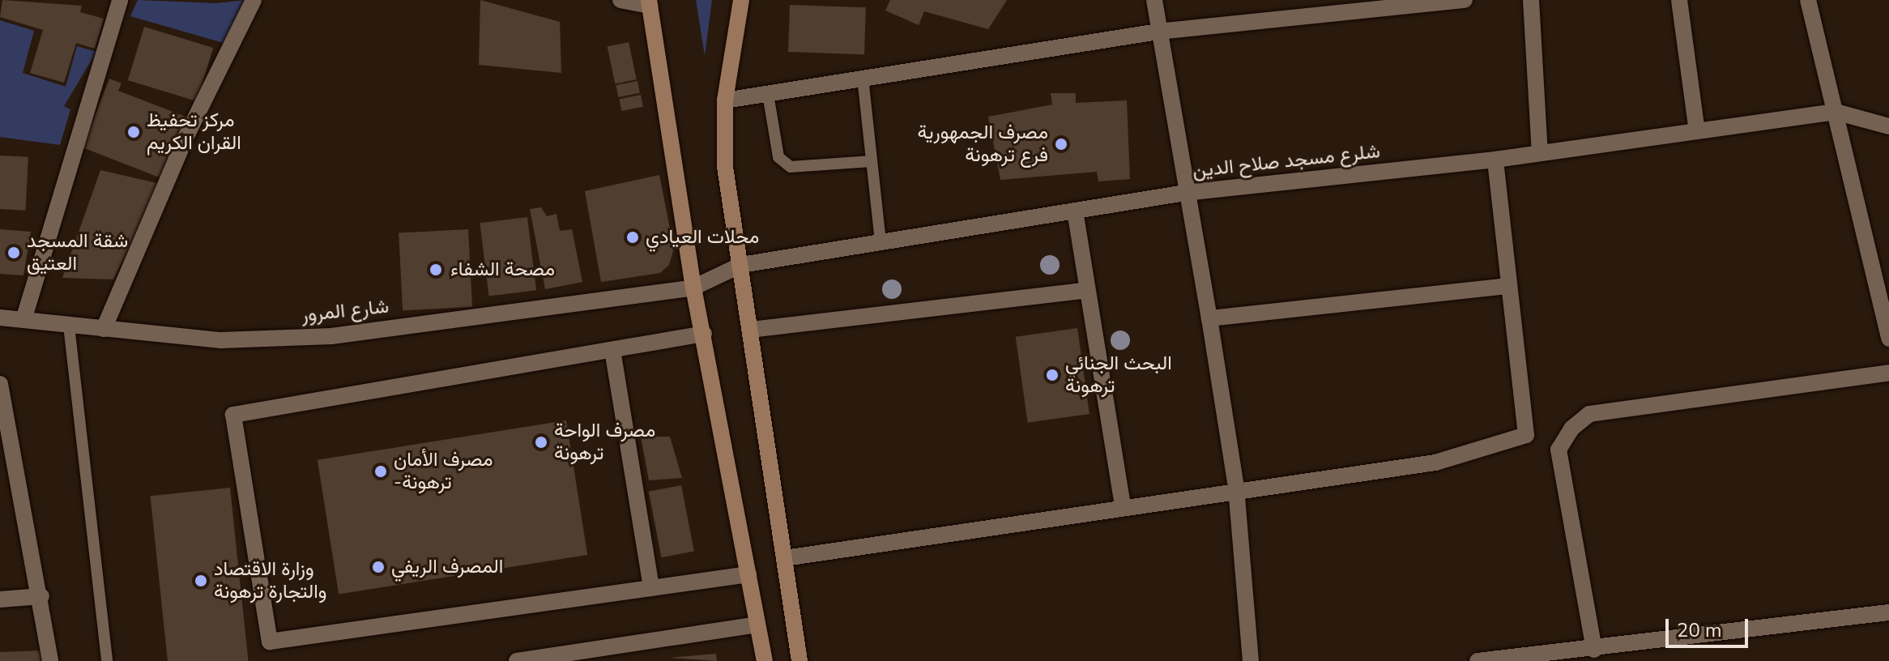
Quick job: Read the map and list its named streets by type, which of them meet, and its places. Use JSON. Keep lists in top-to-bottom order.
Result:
{
  "streets": {
    "street": ["شلرع مسجد صلاح الدين", "شارع المرور"]
  },
  "crossings": [
    ["شلرع مسجد صلاح الدين", "شارع المرور"]
  ],
  "places": [
    "مركز تحفيظ القران الكريم",
    "مصرف الجمهورية فرع ترهونة",
    "محلات العيادي",
    "شقة المسجد العتيق",
    "مصحة الشفاء",
    "البحث الجنائي ترهونة",
    "مصرف الواحة ترهونة",
    "مصرف الأمان -ترهونة",
    "المصرف الريفي",
    "وزارة الاقتصاد والتجارة ترهونة"
  ],
  "scale_bar": "20 m"
}
